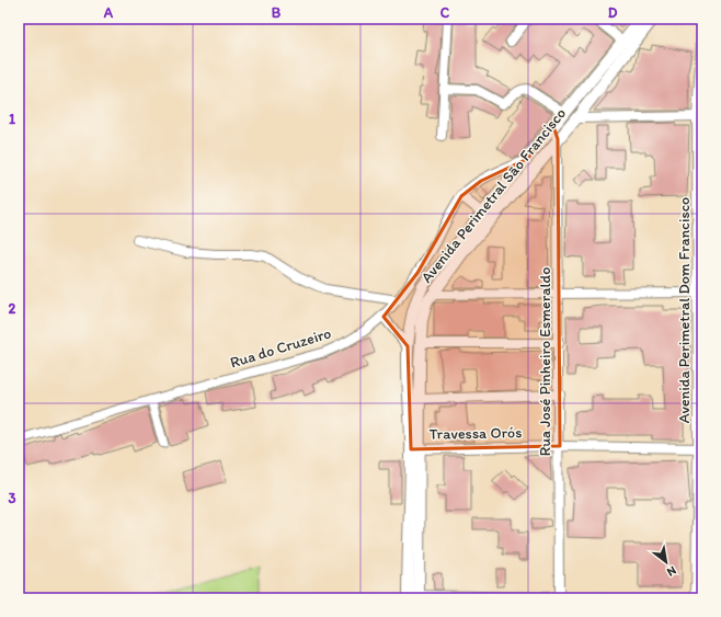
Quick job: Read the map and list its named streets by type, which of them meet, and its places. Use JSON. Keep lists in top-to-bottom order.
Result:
{
  "streets": {
    "main road": ["Avenida Perimetral São Francisco"],
    "street": [
      "Avenida Perimetral Dom Francisco",
      "Rua do Cruzeiro",
      "Rua José Pinheiro Esmeraldo",
      "Travessa Orós"
    ]
  },
  "crossings": [
    ["Avenida Perimetral São Francisco", "Rua do Cruzeiro"],
    ["Avenida Perimetral São Francisco", "Rua José Pinheiro Esmeraldo"],
    ["Avenida Perimetral São Francisco", "Travessa Orós"],
    ["Avenida Perimetral Dom Francisco", "Travessa Orós"],
    ["Rua José Pinheiro Esmeraldo", "Travessa Orós"]
  ],
  "north": "bottom right",
  "grid": {
    "columns": [
      "A",
      "B",
      "C",
      "D"
    ],
    "rows": ["1", "2", "3"]
  }
}
